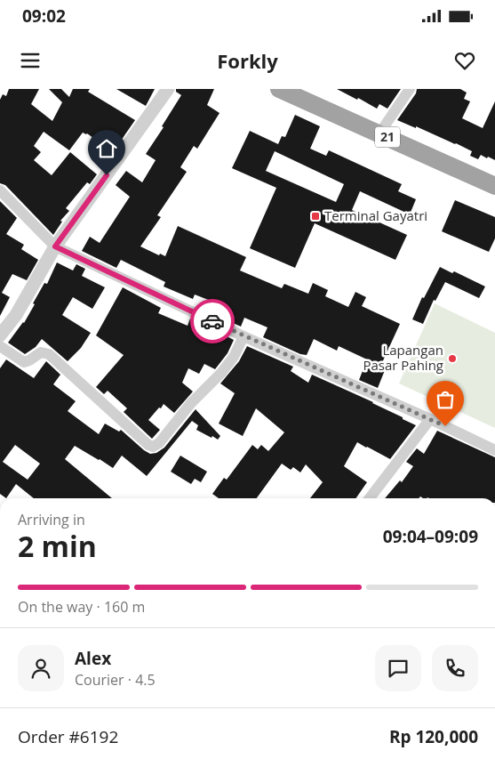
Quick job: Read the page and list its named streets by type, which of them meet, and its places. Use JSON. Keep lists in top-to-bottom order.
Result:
{
  "streets": {
    "highway": ["21"]
  },
  "places": {
    "transit": ["Terminal Gayatri"],
    "other": ["Lapangan Pasar Pahing"]
  },
  "page": {
    "status": "09:02",
    "header": "Forkly",
    "heading": ["2 min", "Arriving in", "09:04–09:09"],
    "panel": [
      "Alex",
      "Courier · 4.5",
      "Order #6192",
      "Rp 120,000"
    ],
    "bar": "On the way · 160 m"
  }
}
